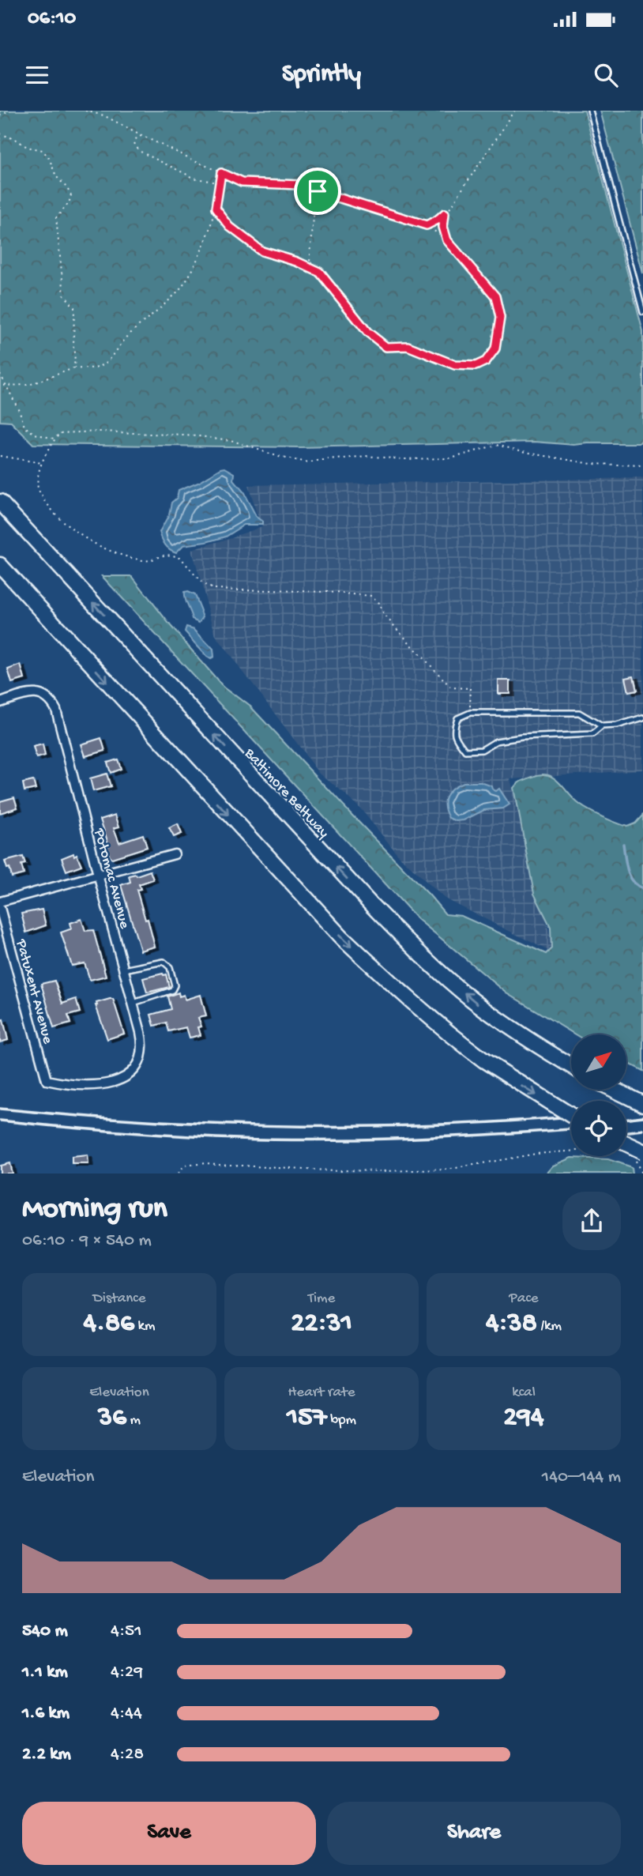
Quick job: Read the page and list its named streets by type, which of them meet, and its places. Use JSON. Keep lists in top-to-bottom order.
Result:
{
  "streets": {
    "highway": ["Baltimore Beltway"],
    "street": ["Potomac Avenue", "Patuxent Avenue"]
  },
  "crossings": [
    ["Potomac Avenue", "Patuxent Avenue"]
  ],
  "north": "top right",
  "page": {
    "status": "06:10",
    "header": "Sprintly",
    "heading": ["Morning run", "06:10 · 9 × 540 m"],
    "stats": [
      ["Distance", "4.86 km"],
      ["Time", "22:31"],
      ["Pace", "4:38 /km"],
      ["Elevation", "36 m"],
      ["Heart rate", "157 bpm"],
      ["kcal", "294"]
    ],
    "chart": ["Elevation", "140–144 m"],
    "list": [
      {
        "name": "540 m",
        "note": "4:51"
      },
      {
        "name": "1.1 km",
        "note": "4:29"
      },
      {
        "name": "1.6 km",
        "note": "4:44"
      },
      {
        "name": "2.2 km",
        "note": "4:28"
      }
    ],
    "buttons": ["Save", "Share"]
  }
}
